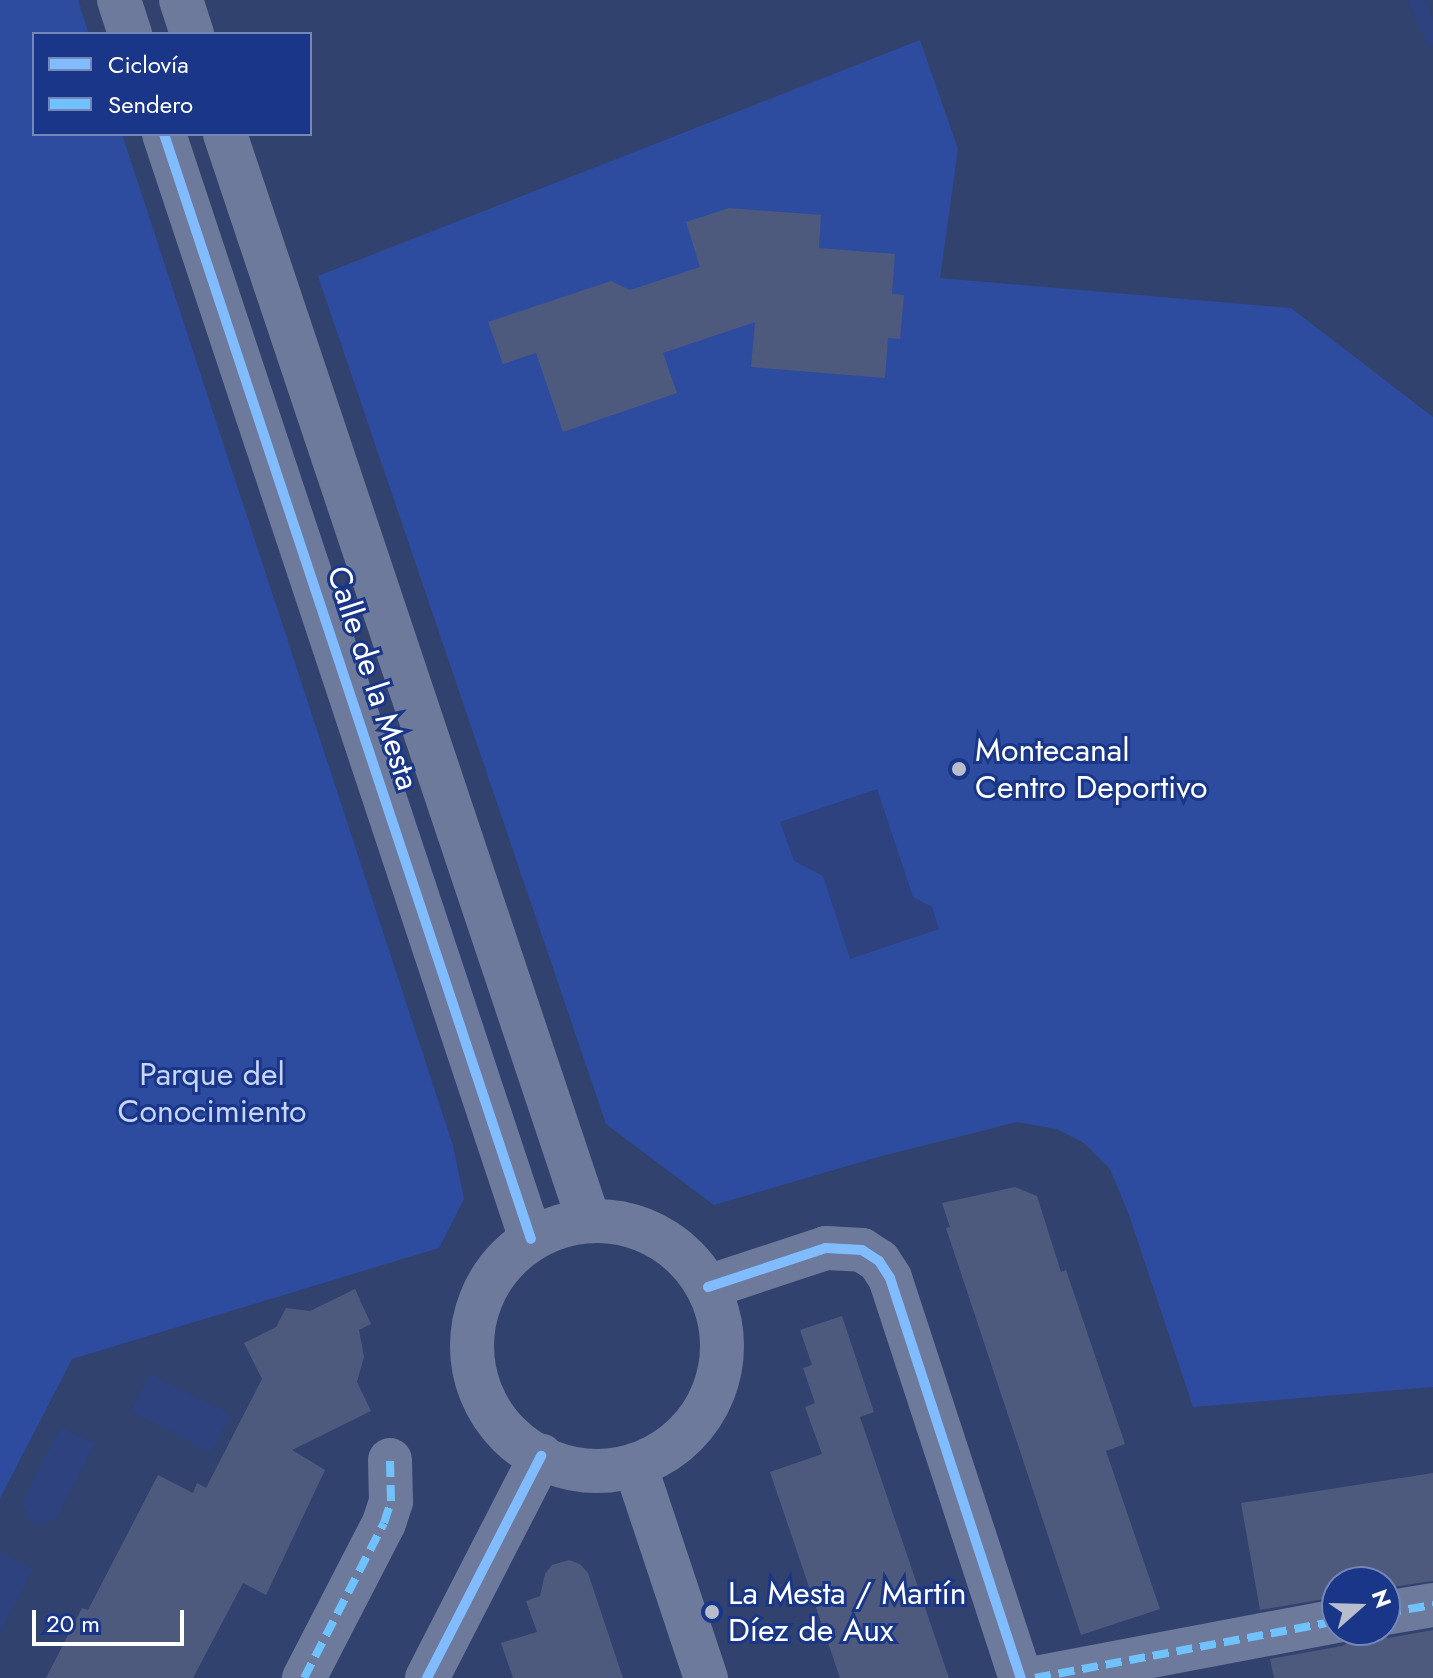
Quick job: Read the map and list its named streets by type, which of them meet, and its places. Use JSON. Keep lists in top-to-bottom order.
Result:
{
  "streets": {
    "street": ["Calle de la Mesta"]
  },
  "parks": ["Parque del Conocimiento"],
  "places": ["Montecanal Centro Deportivo", "La Mesta / Martín Díez de Aux"],
  "legend": ["Ciclovía", "Sendero"],
  "scale_bar": "20 m",
  "north": "right"
}
